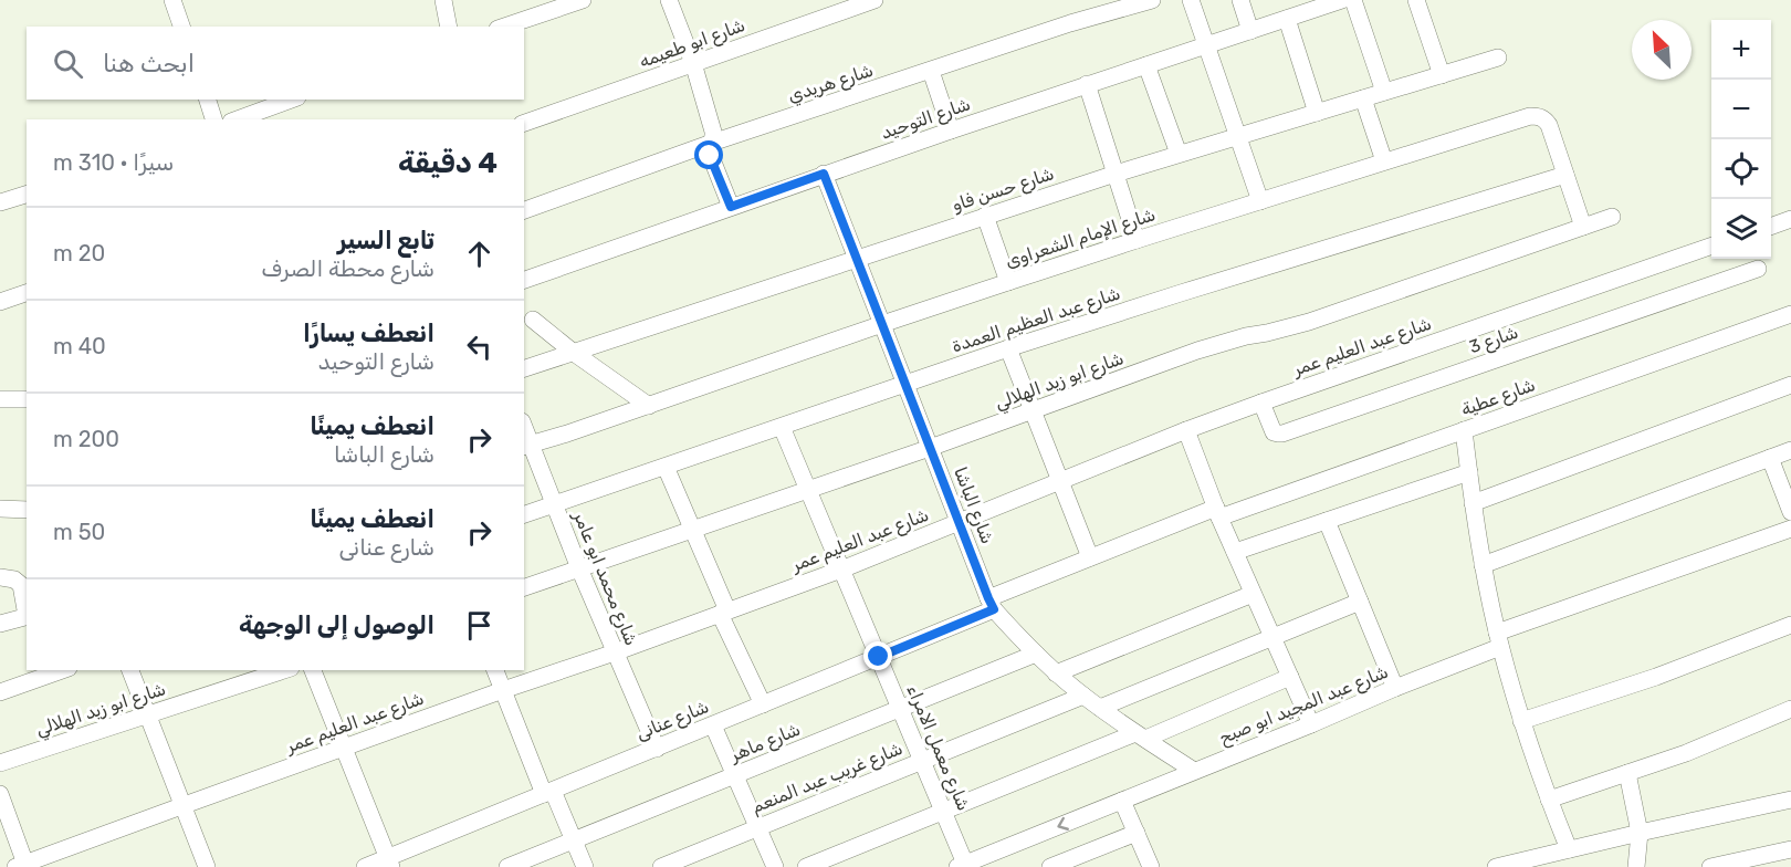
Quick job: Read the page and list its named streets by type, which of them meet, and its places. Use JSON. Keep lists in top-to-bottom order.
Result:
{
  "streets": {
    "street": [
      "شارع ابو طعيمه",
      "شارع هريدي",
      "شارع التوحيد",
      "شارع حسن فاو",
      "شارع الإمام الشعراوى",
      "شارع عبد العظيم العمدة",
      "شارع 3",
      "شارع عبد العليم عمر",
      "شارع ابو زيد الهلالي",
      "شارع عطية",
      "شارع الباشا",
      "شارع محمد ابو عامر",
      "شارع عبد المجيد ابو صبح",
      "شارع عنانى",
      "شارع ماهر",
      "شارع معمل الامراء",
      "شارع غريب عبد المنعم"
    ]
  },
  "crossings": [
    ["شارع التوحيد", "شارع الباشا"],
    ["شارع حسن فاو", "شارع الباشا"],
    ["شارع الإمام الشعراوى", "شارع عبد العظيم العمدة"],
    ["شارع الإمام الشعراوى", "شارع ابو زيد الهلالي"],
    ["شارع الإمام الشعراوى", "شارع الباشا"],
    ["شارع الإمام الشعراوى", "شارع محمد ابو عامر"],
    ["شارع عبد العظيم العمدة", "شارع الباشا"],
    ["شارع عبد العظيم العمدة", "شارع محمد ابو عامر"],
    ["شارع عبد العظيم العمدة", "شارع معمل الامراء"],
    ["شارع 3", "شارع عبد العليم عمر"],
    ["شارع عبد العليم عمر", "شارع الباشا"],
    ["شارع عبد العليم عمر", "شارع محمد ابو عامر"],
    ["شارع عبد العليم عمر", "شارع معمل الامراء"],
    ["شارع ابو زيد الهلالي", "شارع الباشا"],
    ["شارع ابو زيد الهلالي", "شارع محمد ابو عامر"],
    ["شارع ابو زيد الهلالي", "شارع معمل الامراء"],
    ["شارع عطية", "شارع عنانى"],
    ["شارع الباشا", "شارع عبد المجيد ابو صبح"],
    ["شارع الباشا", "شارع عنانى"],
    ["شارع الباشا", "شارع ماهر"],
    ["شارع الباشا", "شارع غريب عبد المنعم"],
    ["شارع محمد ابو عامر", "شارع عنانى"],
    ["شارع عبد المجيد ابو صبح", "شارع معمل الامراء"],
    ["شارع عنانى", "شارع معمل الامراء"],
    ["شارع ماهر", "شارع معمل الامراء"],
    ["شارع معمل الامراء", "شارع غريب عبد المنعم"]
  ],
  "north": "top left",
  "page": {
    "map_buttons": ["+", "−"],
    "search": "ابحث هنا",
    "heading": ["4 دقيقة", "سيرًا · 310 m"],
    "list": [
      ["تابع السير", "شارع محطة الصرف", "20 m"],
      ["انعطف يسارًا", "شارع التوحيد", "40 m"],
      ["انعطف يمينًا", "شارع الباشا", "200 m"],
      ["انعطف يمينًا", "شارع عنانى", "50 m"],
      "الوصول إلى الوجهة"
    ]
  }
}
